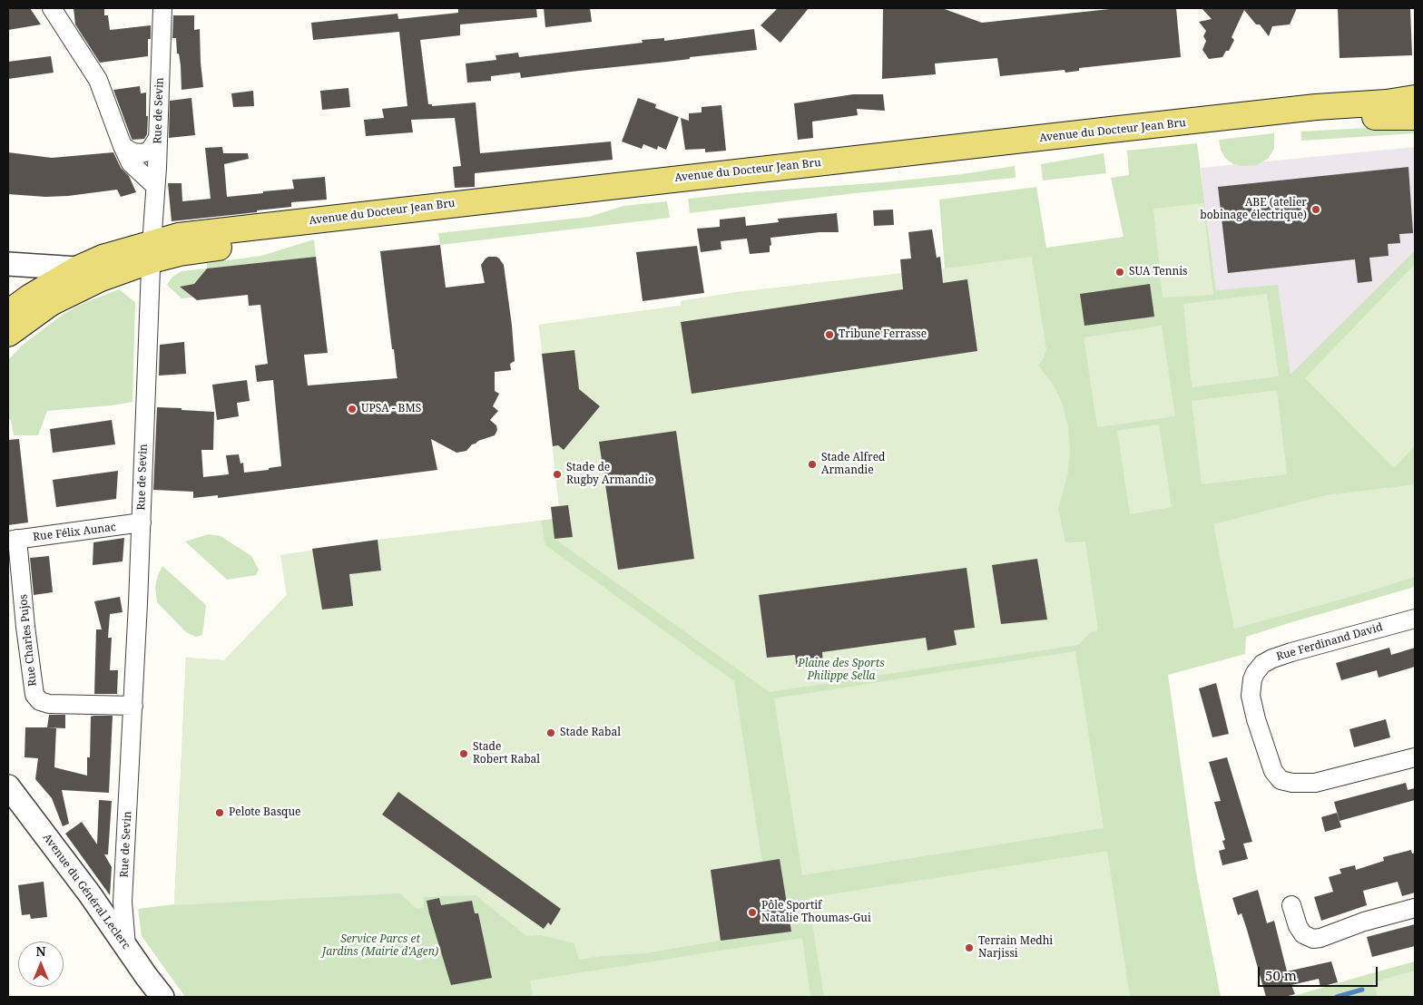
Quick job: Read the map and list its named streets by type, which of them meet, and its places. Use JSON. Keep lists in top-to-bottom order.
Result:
{
  "streets": {
    "main road": ["Avenue du Docteur Jean Bru"],
    "street": [
      "Rue de Sevin",
      "Rue Félix Aunac",
      "Rue Charles Pujos",
      "Rue Ferdinand David",
      "Avenue du Général Leclerc"
    ]
  },
  "crossings": [
    ["Rue de Sevin", "Avenue du Docteur Jean Bru"],
    ["Rue de Sevin", "Rue Félix Aunac"],
    ["Rue de Sevin", "Rue Charles Pujos"],
    ["Rue de Sevin", "Avenue du Général Leclerc"],
    ["Rue Félix Aunac", "Rue Charles Pujos"]
  ],
  "parks": ["Plaine des Sports Philippe Sella", "Service Parcs et Jardins (Mairie d'Agen)"],
  "places": [
    "ABE (atelier bobinage électrique)",
    "SUA Tennis",
    "Tribune Ferrasse",
    "UPSA - BMS",
    "Stade Alfred Armandie",
    "Stade de Rugby Armandie",
    "Stade Rabal",
    "Stade Robert Rabal",
    "Pelote Basque",
    "Pôle Sportif Natalie Thoumas-Gui",
    "Terrain Medhi Narjissi"
  ],
  "scale_bar": "50 m",
  "north": "top"
}
